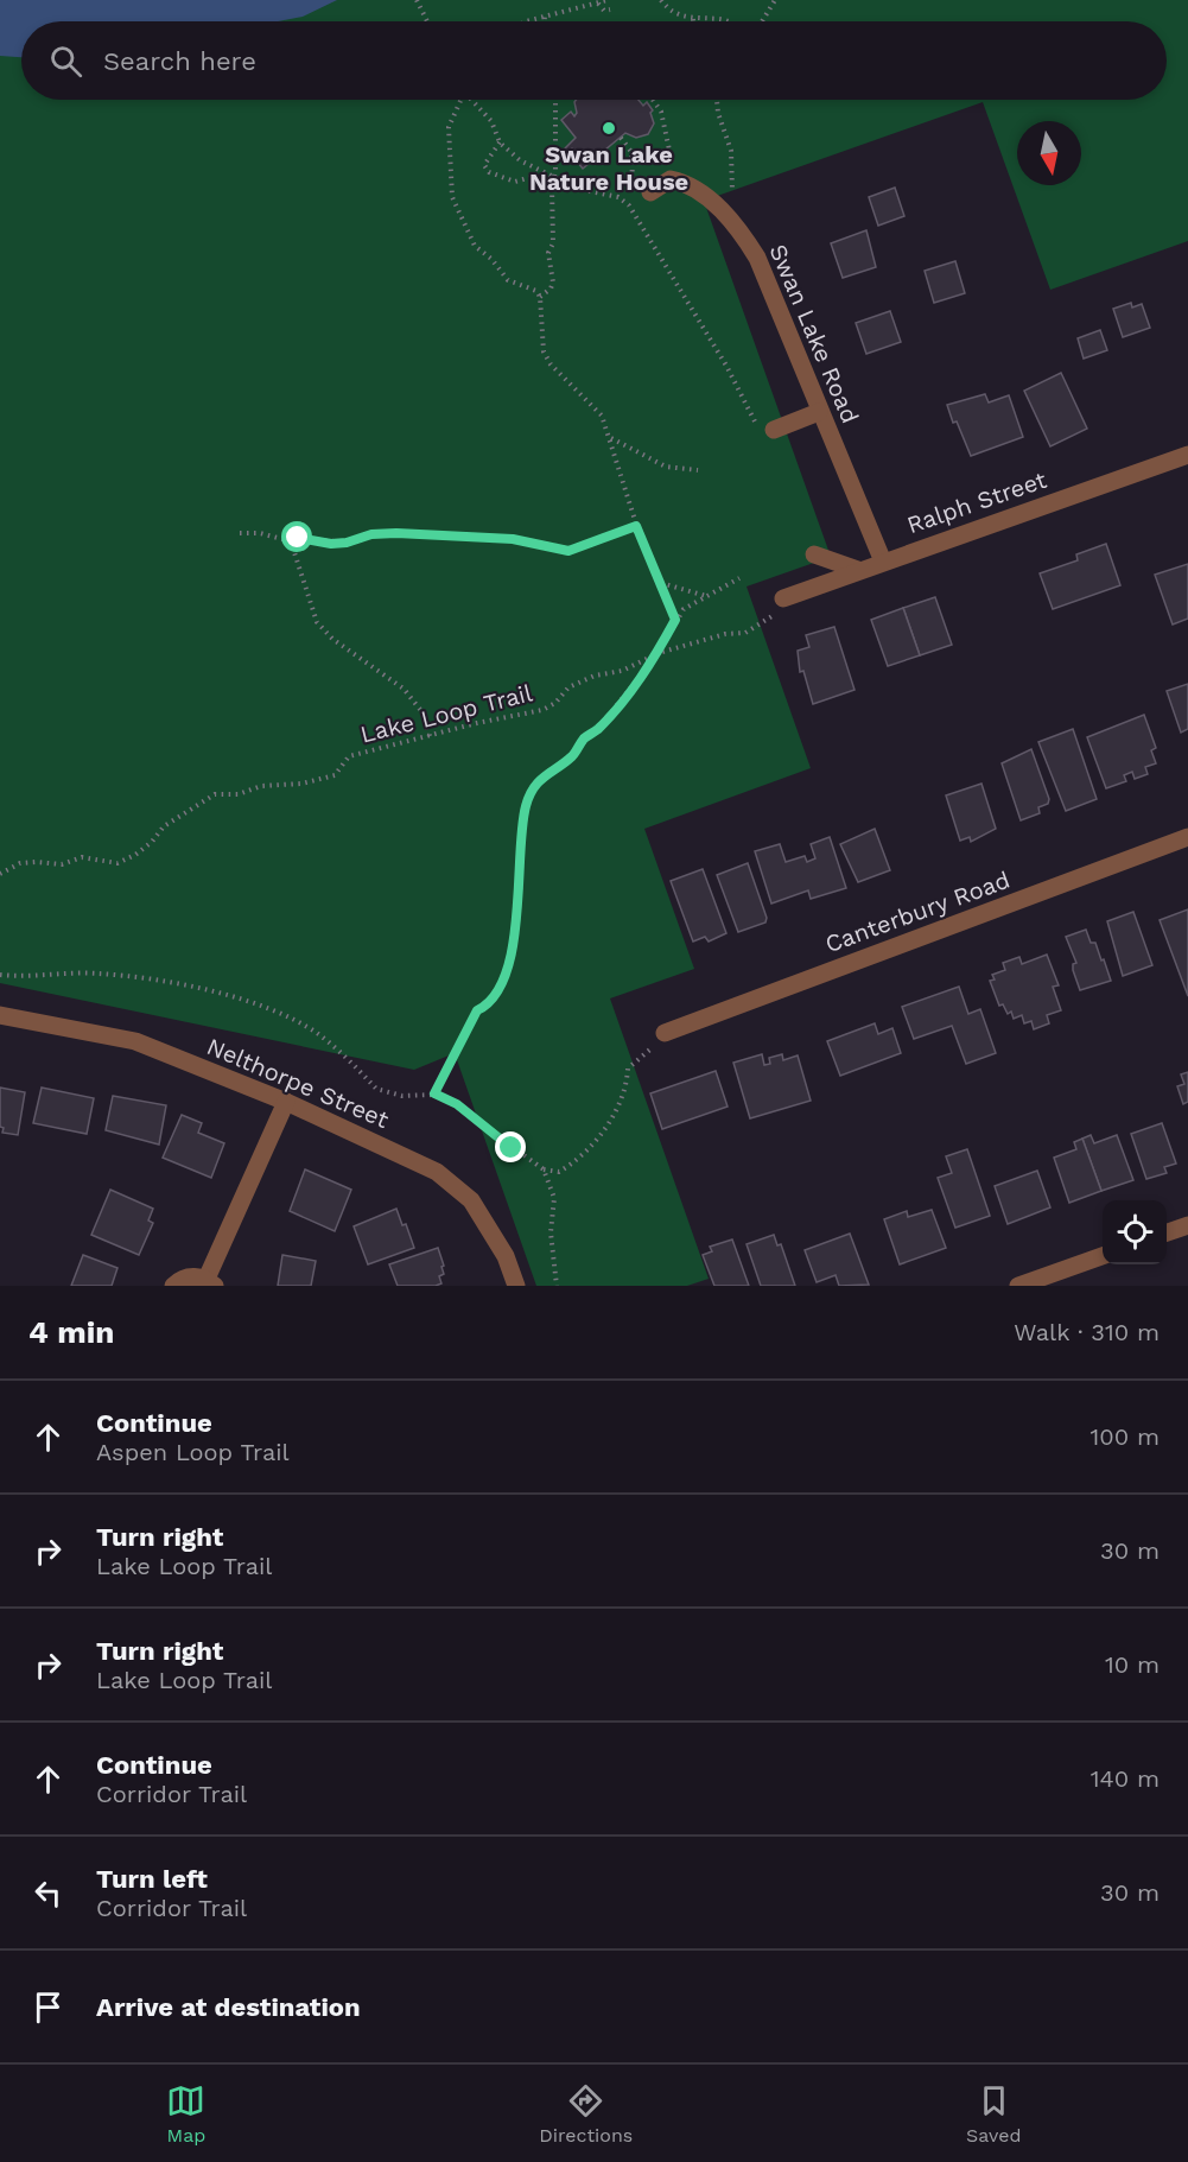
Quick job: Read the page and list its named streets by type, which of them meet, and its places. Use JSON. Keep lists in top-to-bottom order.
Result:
{
  "streets": {
    "street": [
      "Swan Lake Road",
      "Ralph Street",
      "Canterbury Road",
      "Nelthorpe Street"
    ],
    "path": ["Lake Loop Trail"]
  },
  "crossings": [
    ["Swan Lake Road", "Ralph Street"],
    ["Ralph Street", "Lake Loop Trail"]
  ],
  "places": ["Swan Lake Nature House"],
  "north": "bottom",
  "page": {
    "search": "Search here",
    "heading": ["4 min", "Walk · 310 m"],
    "list": [
      ["Continue", "Aspen Loop Trail", "100 m"],
      ["Turn right", "Lake Loop Trail", "30 m"],
      ["Turn right", "Lake Loop Trail", "10 m"],
      ["Continue", "Corridor Trail", "140 m"],
      ["Turn left", "Corridor Trail", "30 m"],
      "Arrive at destination"
    ],
    "nav": ["Map", "Directions", "Saved"]
  }
}
